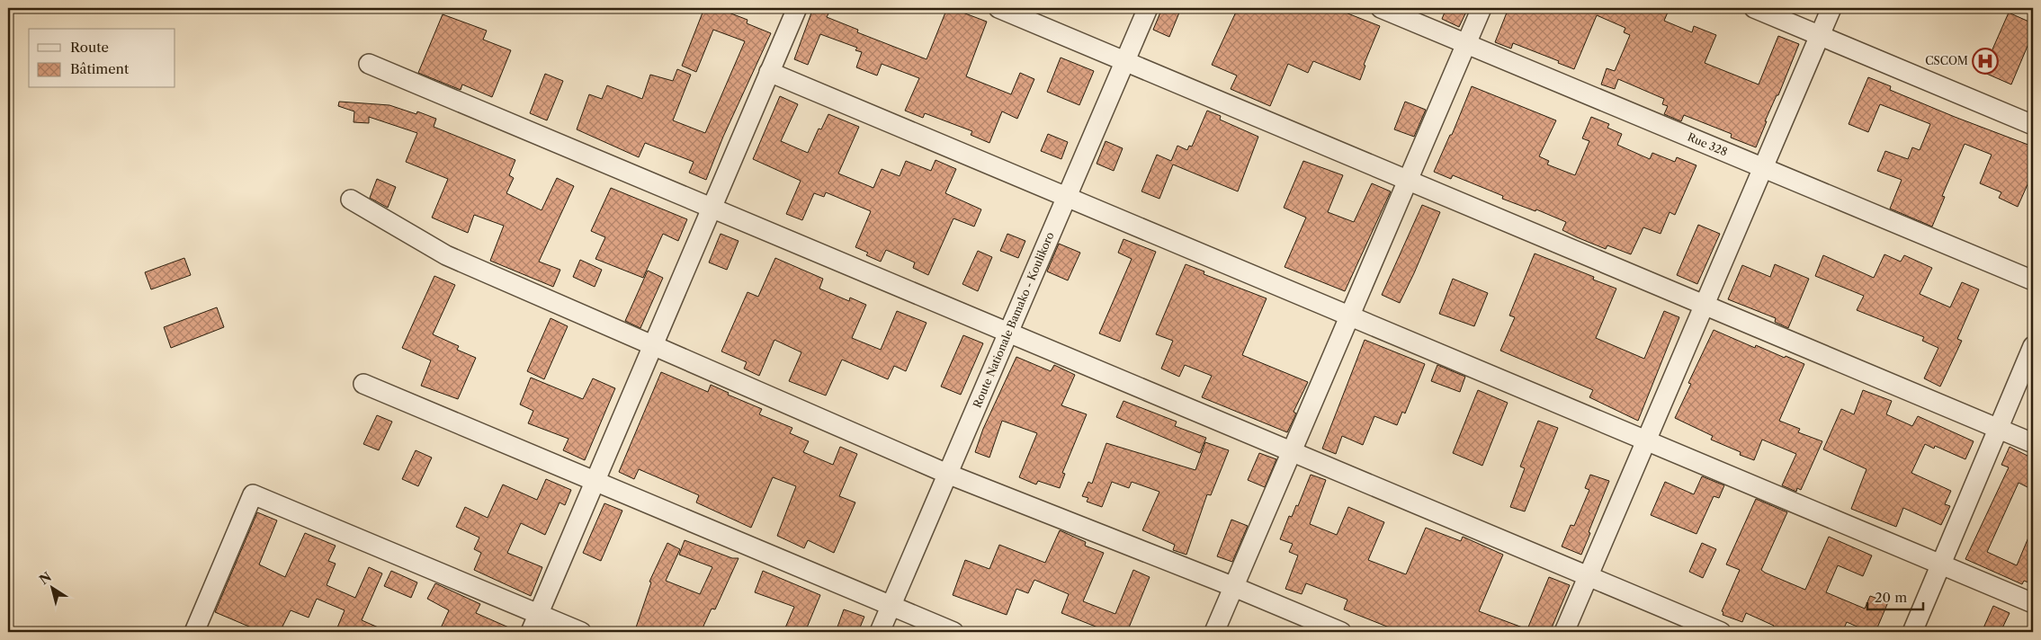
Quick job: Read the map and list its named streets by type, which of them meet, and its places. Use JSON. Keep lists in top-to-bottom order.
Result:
{
  "streets": {
    "street": ["Rue 328", "Route Nationale Bamako - Koulikoro"]
  },
  "places": {
    "hospital": ["CSCOM"]
  },
  "legend": ["Route", "Bâtiment"],
  "scale_bar": "20 m",
  "north": "top left"
}
